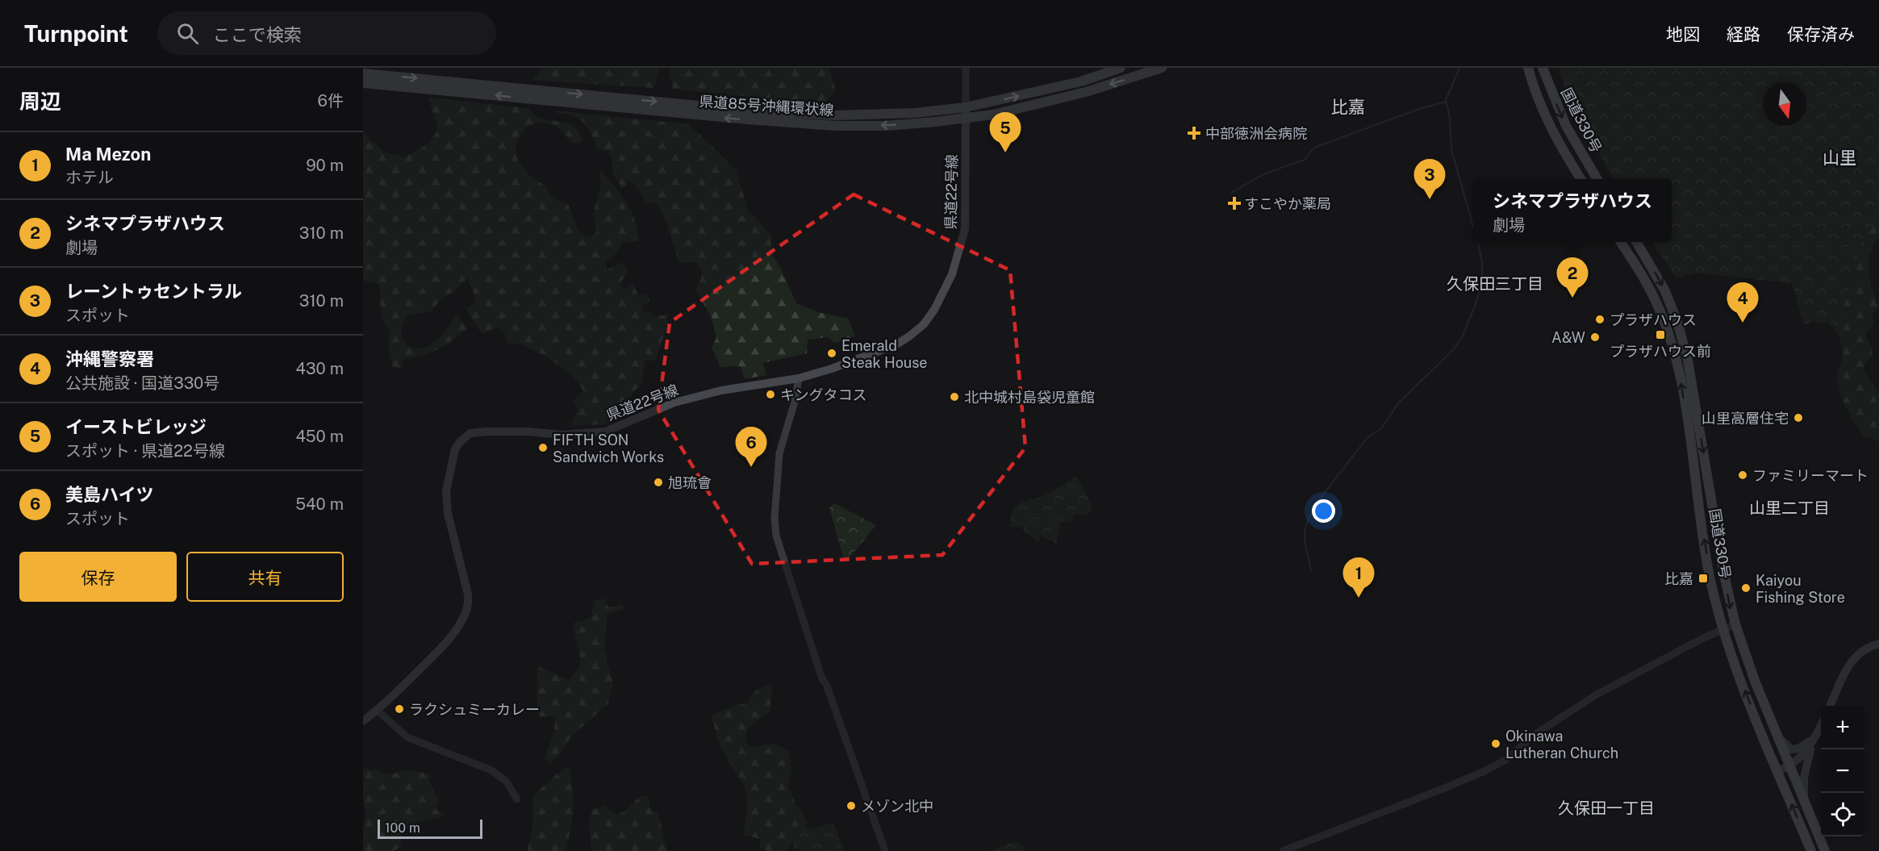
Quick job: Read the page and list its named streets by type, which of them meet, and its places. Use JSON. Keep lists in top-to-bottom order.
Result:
{
  "streets": {
    "highway": ["国道330号"],
    "main road": ["県道85号沖縄環状線", "県道22号線"]
  },
  "crossings": [
    ["県道85号沖縄環状線", "県道22号線"]
  ],
  "districts": [
    "比嘉",
    "山里",
    "久保田三丁目",
    "山里二丁目",
    "久保田一丁目"
  ],
  "places": {
    "health": ["中部徳洲会病院", "すこやか薬局"],
    "other": [
      "プラザハウス",
      "A&W",
      "Emerald Steak House",
      "キングタコス",
      "北中城村島袋児童館",
      "山里高層住宅",
      "FIFTH SON Sandwich Works",
      "ファミリーマート",
      "旭琉會",
      "Kaiyou Fishing Store",
      "ラクシュミーカレー",
      "Okinawa Lutheran Church",
      "メゾン北中"
    ],
    "transit": ["プラザハウス前", "比嘉"]
  },
  "scale_bar": "100 m",
  "north": "bottom",
  "page": {
    "header": "Turnpoint",
    "search": "ここで検索",
    "nav": ["地図", "経路", "保存済み"],
    "heading": ["周辺", "6件"],
    "pins": [
      "5",
      "3",
      "2",
      "4",
      "6",
      "1"
    ],
    "list": [
      {
        "mark": "1",
        "name": "Ma Mezon",
        "note": "ホテル",
        "value": "90 m"
      },
      {
        "mark": "2",
        "name": "シネマプラザハウス",
        "note": "劇場",
        "value": "310 m"
      },
      {
        "mark": "3",
        "name": "レーントゥセントラル",
        "note": "スポット",
        "value": "310 m"
      },
      {
        "mark": "4",
        "name": "沖縄警察署",
        "note": "公共施設 · 国道330号",
        "value": "430 m"
      },
      {
        "mark": "5",
        "name": "イーストビレッジ",
        "note": "スポット · 県道22号線",
        "value": "450 m"
      },
      {
        "mark": "6",
        "name": "美島ハイツ",
        "note": "スポット",
        "value": "540 m"
      }
    ],
    "popup": ["シネマプラザハウス", "劇場"],
    "buttons": ["保存", "共有"],
    "map_buttons": ["+", "−"],
    "scale": "100 m"
  }
}
